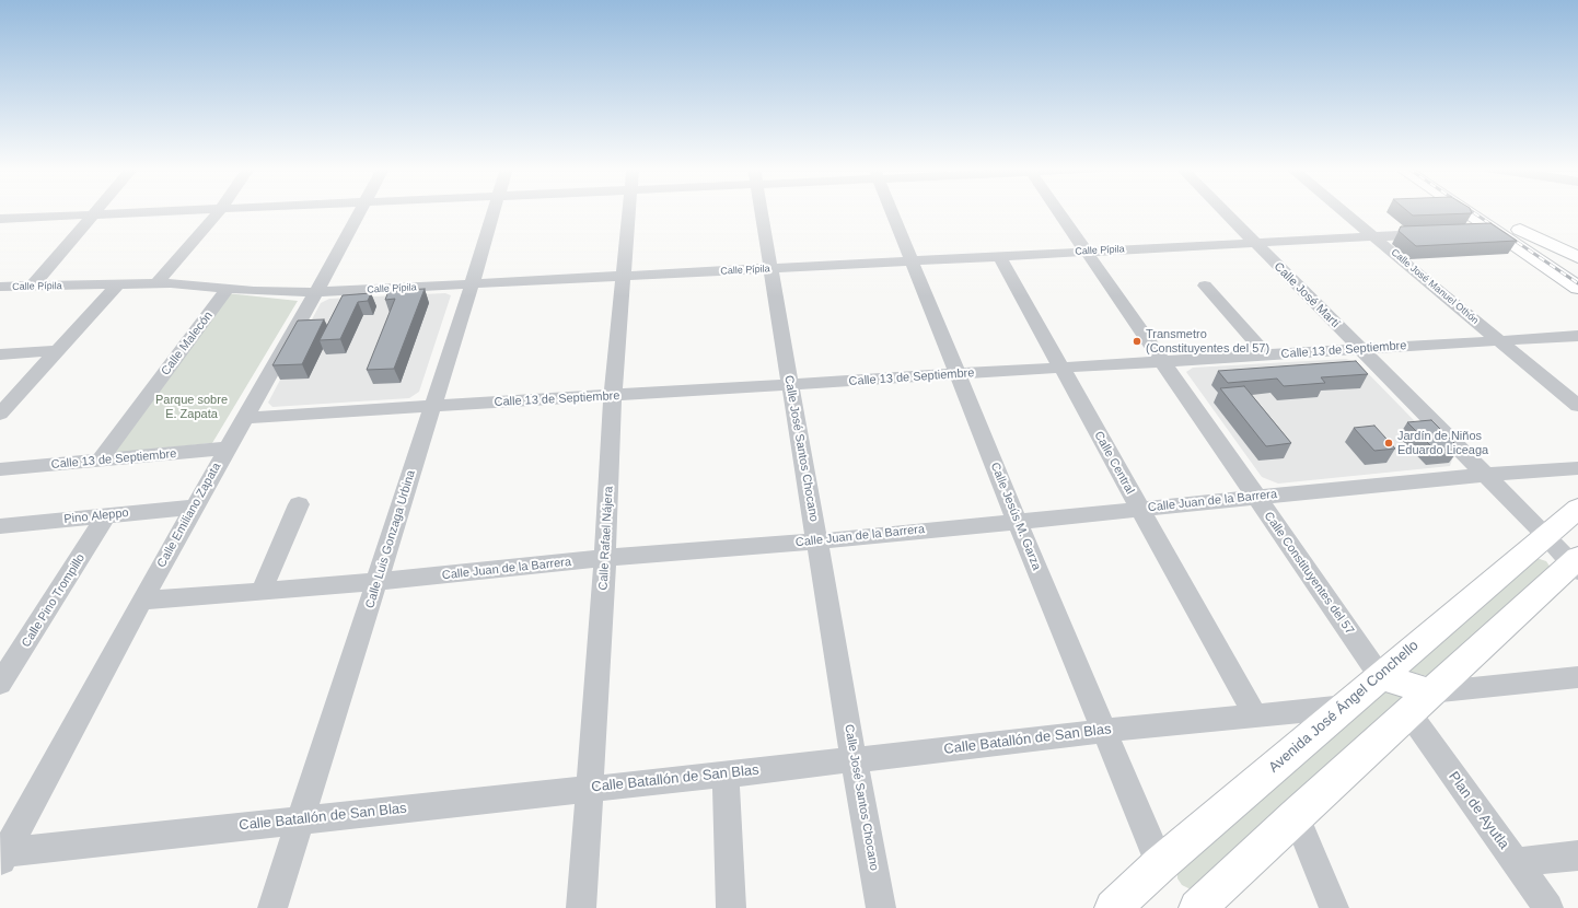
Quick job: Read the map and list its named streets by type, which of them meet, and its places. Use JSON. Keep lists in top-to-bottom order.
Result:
{
  "streets": {
    "main road": ["Avenida José Ángel Conchello"],
    "street": [
      "Calle Pípila",
      "Calle José Manuel Othón",
      "Calle José Martí",
      "Calle Malecón",
      "Calle 13 de Septiembre",
      "Calle José Santos Chocano",
      "Calle Central",
      "Calle Juan de la Barrera",
      "Calle Emiliano Zapata",
      "Pino Aleppo",
      "Calle Jesús M. Garza",
      "Calle Rafael Nájera",
      "Calle Luis Gonzaga Urbina",
      "Calle Constituyentes del 57",
      "Calle Pino Trompillo",
      "Calle Batallón de San Blas",
      "Plan de Ayutla"
    ]
  },
  "crossings": [
    ["Calle Pípila", "Calle José Manuel Othón"],
    ["Calle Pípila", "Calle José Martí"],
    ["Calle Pípila", "Calle Malecón"],
    ["Calle Pípila", "Calle José Santos Chocano"],
    ["Calle Pípila", "Calle Central"],
    ["Calle Pípila", "Calle Emiliano Zapata"],
    ["Calle Pípila", "Calle Jesús M. Garza"],
    ["Calle Pípila", "Calle Rafael Nájera"],
    ["Calle Pípila", "Calle Luis Gonzaga Urbina"],
    ["Calle Pípila", "Calle Constituyentes del 57"],
    ["Calle José Manuel Othón", "Calle 13 de Septiembre"],
    ["Calle José Martí", "Calle 13 de Septiembre"],
    ["Calle José Martí", "Calle Juan de la Barrera"],
    ["Calle José Martí", "Avenida José Ángel Conchello"],
    ["Calle Malecón", "Calle 13 de Septiembre"],
    ["Calle 13 de Septiembre", "Calle José Santos Chocano"],
    ["Calle 13 de Septiembre", "Calle Central"],
    ["Calle 13 de Septiembre", "Calle Emiliano Zapata"],
    ["Calle 13 de Septiembre", "Calle Jesús M. Garza"],
    ["Calle 13 de Septiembre", "Calle Rafael Nájera"],
    ["Calle 13 de Septiembre", "Calle Luis Gonzaga Urbina"],
    ["Calle 13 de Septiembre", "Calle Constituyentes del 57"],
    ["Calle José Santos Chocano", "Calle Juan de la Barrera"],
    ["Calle José Santos Chocano", "Calle Batallón de San Blas"],
    ["Calle Central", "Calle Juan de la Barrera"],
    ["Calle Central", "Calle Batallón de San Blas"],
    ["Calle Juan de la Barrera", "Calle Emiliano Zapata"],
    ["Calle Juan de la Barrera", "Calle Jesús M. Garza"],
    ["Calle Juan de la Barrera", "Calle Rafael Nájera"],
    ["Calle Juan de la Barrera", "Calle Luis Gonzaga Urbina"],
    ["Calle Juan de la Barrera", "Calle Constituyentes del 57"],
    ["Calle Emiliano Zapata", "Pino Aleppo"],
    ["Calle Emiliano Zapata", "Calle Batallón de San Blas"],
    ["Pino Aleppo", "Calle Pino Trompillo"],
    ["Calle Jesús M. Garza", "Avenida José Ángel Conchello"],
    ["Calle Jesús M. Garza", "Calle Batallón de San Blas"],
    ["Calle Rafael Nájera", "Calle Batallón de San Blas"],
    ["Calle Luis Gonzaga Urbina", "Calle Batallón de San Blas"],
    ["Calle Constituyentes del 57", "Avenida José Ángel Conchello"],
    ["Avenida José Ángel Conchello", "Calle Batallón de San Blas"]
  ],
  "parks": ["Parque sobre E. Zapata"],
  "places": ["Transmetro (Constituyentes del 57)", "Jardín de Niños Eduardo Liceaga"]
}
